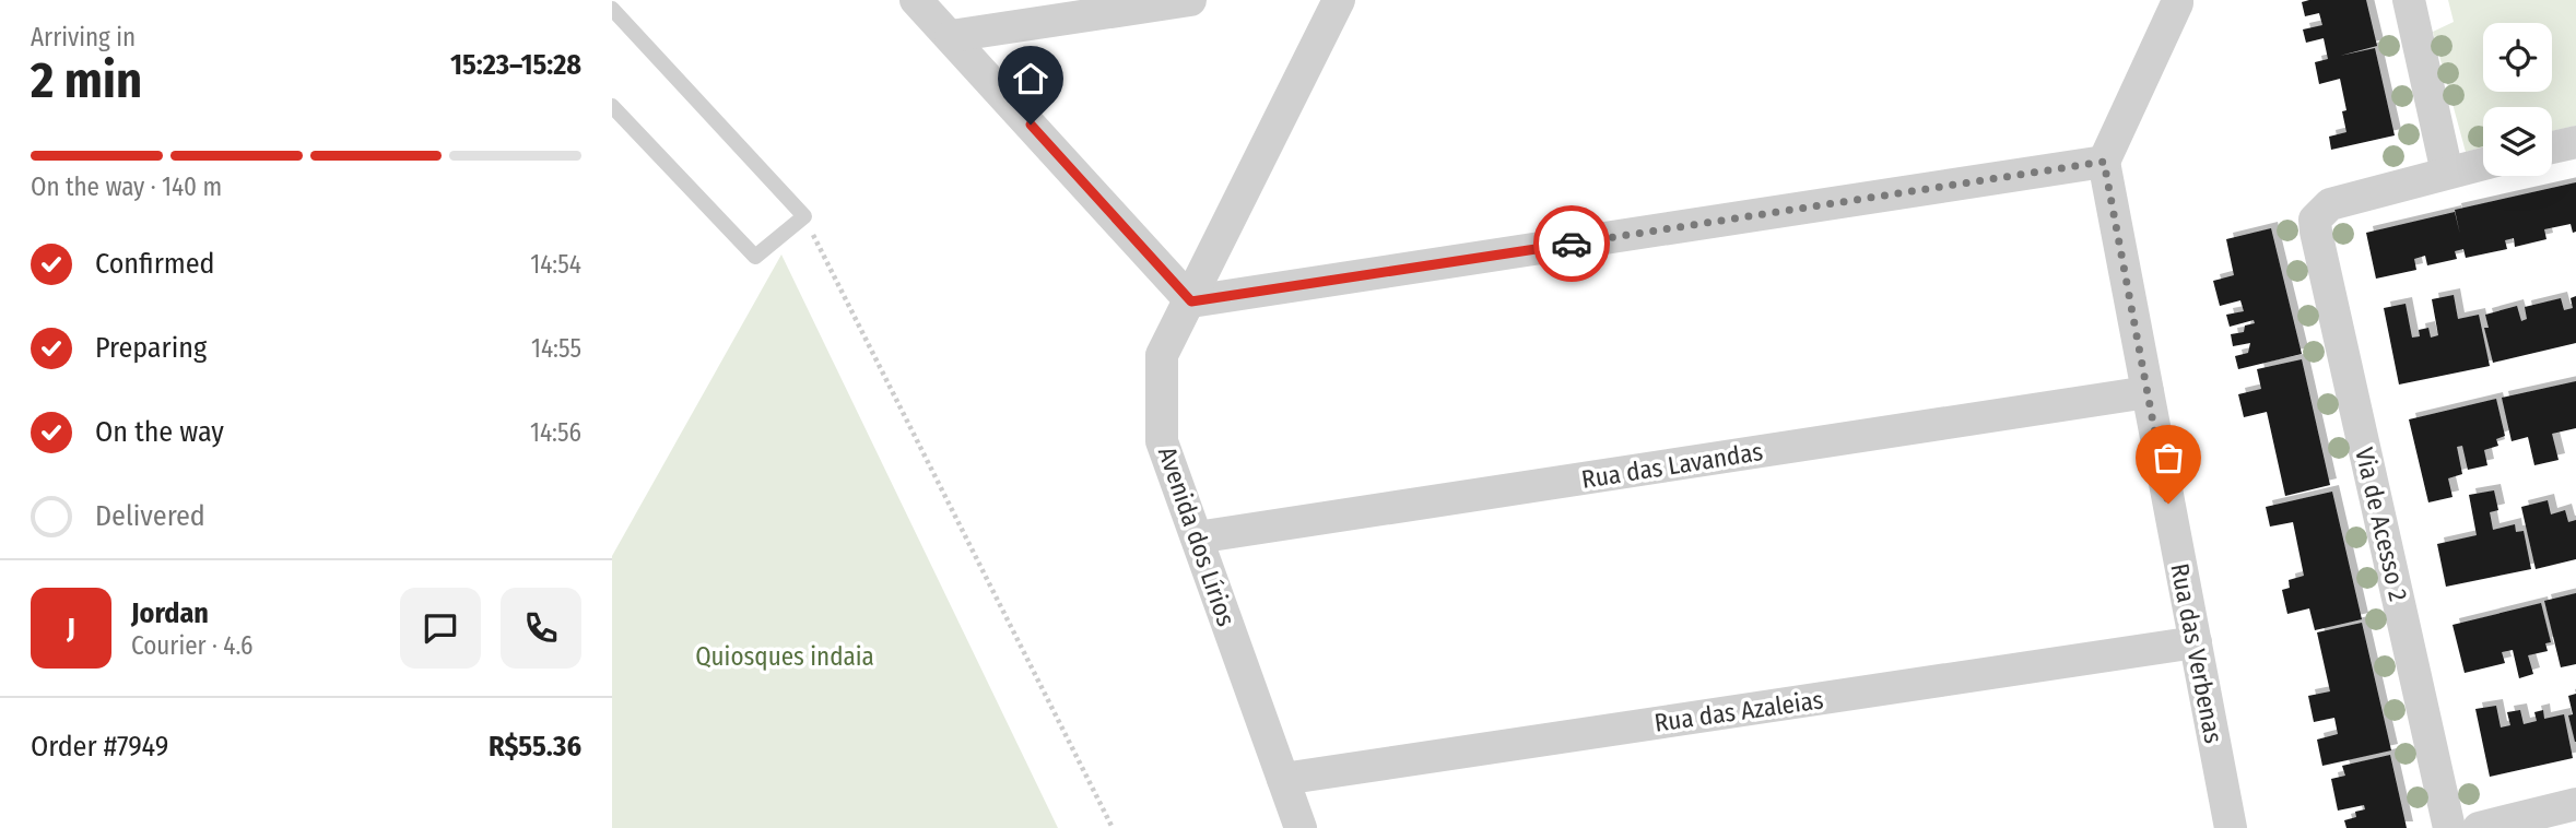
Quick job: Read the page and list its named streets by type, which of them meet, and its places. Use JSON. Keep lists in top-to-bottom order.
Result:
{
  "streets": {
    "street": [
      "Rua das Lavandas",
      "Via de Acesso 2",
      "Avenida dos Lírios",
      "Rua das Verbenas",
      "Rua das Azaleias"
    ]
  },
  "crossings": [
    ["Rua das Lavandas", "Avenida dos Lírios"],
    ["Rua das Lavandas", "Rua das Verbenas"],
    ["Avenida dos Lírios", "Rua das Azaleias"],
    ["Rua das Verbenas", "Rua das Azaleias"]
  ],
  "parks": ["Quiosques indaia"],
  "page": {
    "heading": ["2 min", "Arriving in", "15:23–15:28"],
    "panel": [
      "Jordan",
      "Courier · 4.6",
      "Order #7949",
      "R$55.36"
    ],
    "bar": "On the way · 140 m",
    "list": [
      ["Confirmed", "14:54"],
      ["Preparing", "14:55"],
      ["On the way", "14:56"],
      "Delivered"
    ],
    "round": "J"
  }
}
